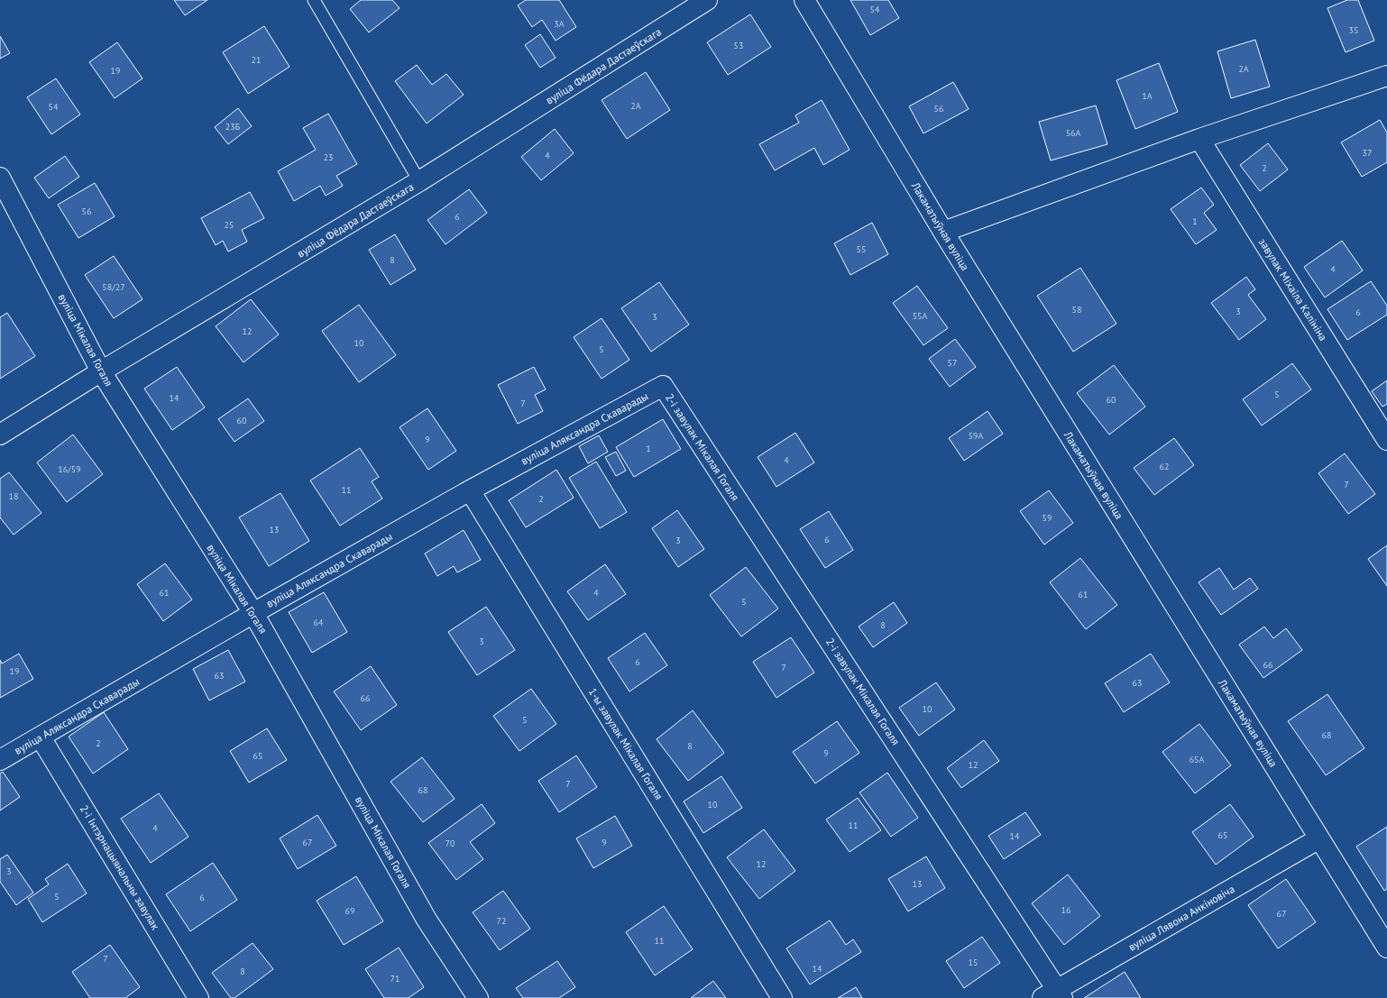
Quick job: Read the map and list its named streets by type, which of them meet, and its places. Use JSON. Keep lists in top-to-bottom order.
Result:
{
  "streets": {
    "street": [
      "вуліца Фёдара Дастаеўскага",
      "Лакаматыўная вуліца",
      "завулак Міхаіла Калініна",
      "вуліца Мікалая Гогаля",
      "вуліца Аляксандра Скаварады",
      "2-і завулак Мікалая Гогаля",
      "1-ы завулак Мікалая Гогаля",
      "2-і Інтэрнацыянальны завулак",
      "вуліца Лявона Анкіновіча"
    ]
  },
  "crossings": [
    ["вуліца Фёдара Дастаеўскага", "вуліца Мікалая Гогаля"],
    ["Лакаматыўная вуліца", "вуліца Лявона Анкіновіча"],
    ["вуліца Мікалая Гогаля", "вуліца Аляксандра Скаварады"],
    ["вуліца Аляксандра Скаварады", "2-і завулак Мікалая Гогаля"],
    ["вуліца Аляксандра Скаварады", "1-ы завулак Мікалая Гогаля"],
    ["вуліца Аляксандра Скаварады", "2-і Інтэрнацыянальны завулак"],
    ["2-і завулак Мікалая Гогаля", "вуліца Лявона Анкіновіча"]
  ],
  "house_numbers": [
    "54",
    "3А",
    "35",
    "53",
    "21",
    "2А",
    "19",
    "1А",
    "2А",
    "54",
    "56",
    "23Б",
    "56А",
    "37",
    "4",
    "23",
    "2",
    "56",
    "6",
    "1",
    "25",
    "55",
    "8",
    "4",
    "58/27",
    "58",
    "3",
    "6",
    "55А",
    "3",
    "12",
    "10",
    "5",
    "57",
    "5",
    "14",
    "60",
    "7",
    "60",
    "59А",
    "9",
    "1",
    "4",
    "62",
    "16/59",
    "7",
    "11",
    "18",
    "2",
    "59",
    "13",
    "6",
    "3",
    "61",
    "4",
    "61",
    "5",
    "64",
    "8",
    "3",
    "6",
    "66",
    "7",
    "19",
    "63",
    "63",
    "66",
    "10",
    "5",
    "68",
    "2",
    "8",
    "9",
    "65",
    "65А",
    "12",
    "7",
    "68",
    "10",
    "11",
    "4",
    "65",
    "14",
    "67",
    "9",
    "70",
    "12",
    "3",
    "13",
    "5",
    "6",
    "16",
    "69",
    "67",
    "72",
    "11",
    "7",
    "15",
    "14",
    "8",
    "71"
  ]
}
